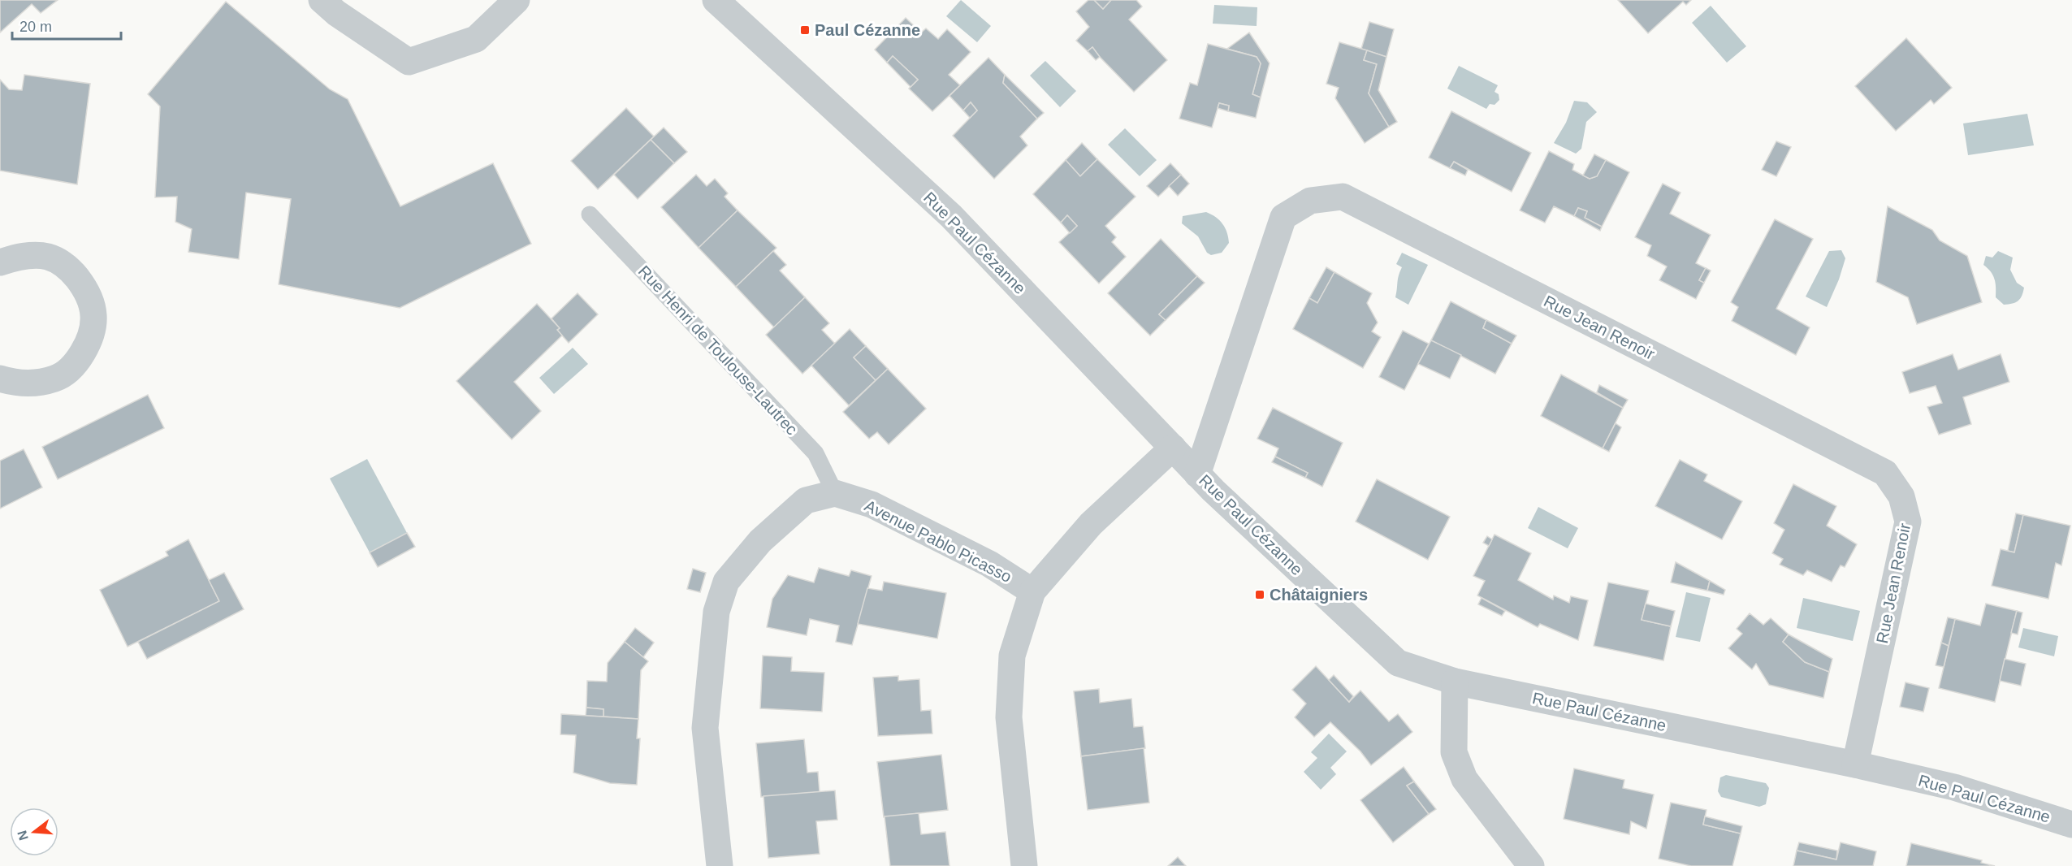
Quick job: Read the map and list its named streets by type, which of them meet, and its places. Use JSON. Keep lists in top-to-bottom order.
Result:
{
  "streets": {
    "street": ["Rue Paul Cézanne", "Rue Jean Renoir", "Avenue Pablo Picasso"],
    "lane": ["Rue Henri de Toulouse-Lautrec"]
  },
  "crossings": [
    ["Rue Paul Cézanne", "Rue Jean Renoir"],
    ["Rue Henri de Toulouse-Lautrec", "Avenue Pablo Picasso"]
  ],
  "places": {
    "transit": ["Paul Cézanne", "Châtaigniers"]
  },
  "scale_bar": "20 m",
  "north": "left"
}
